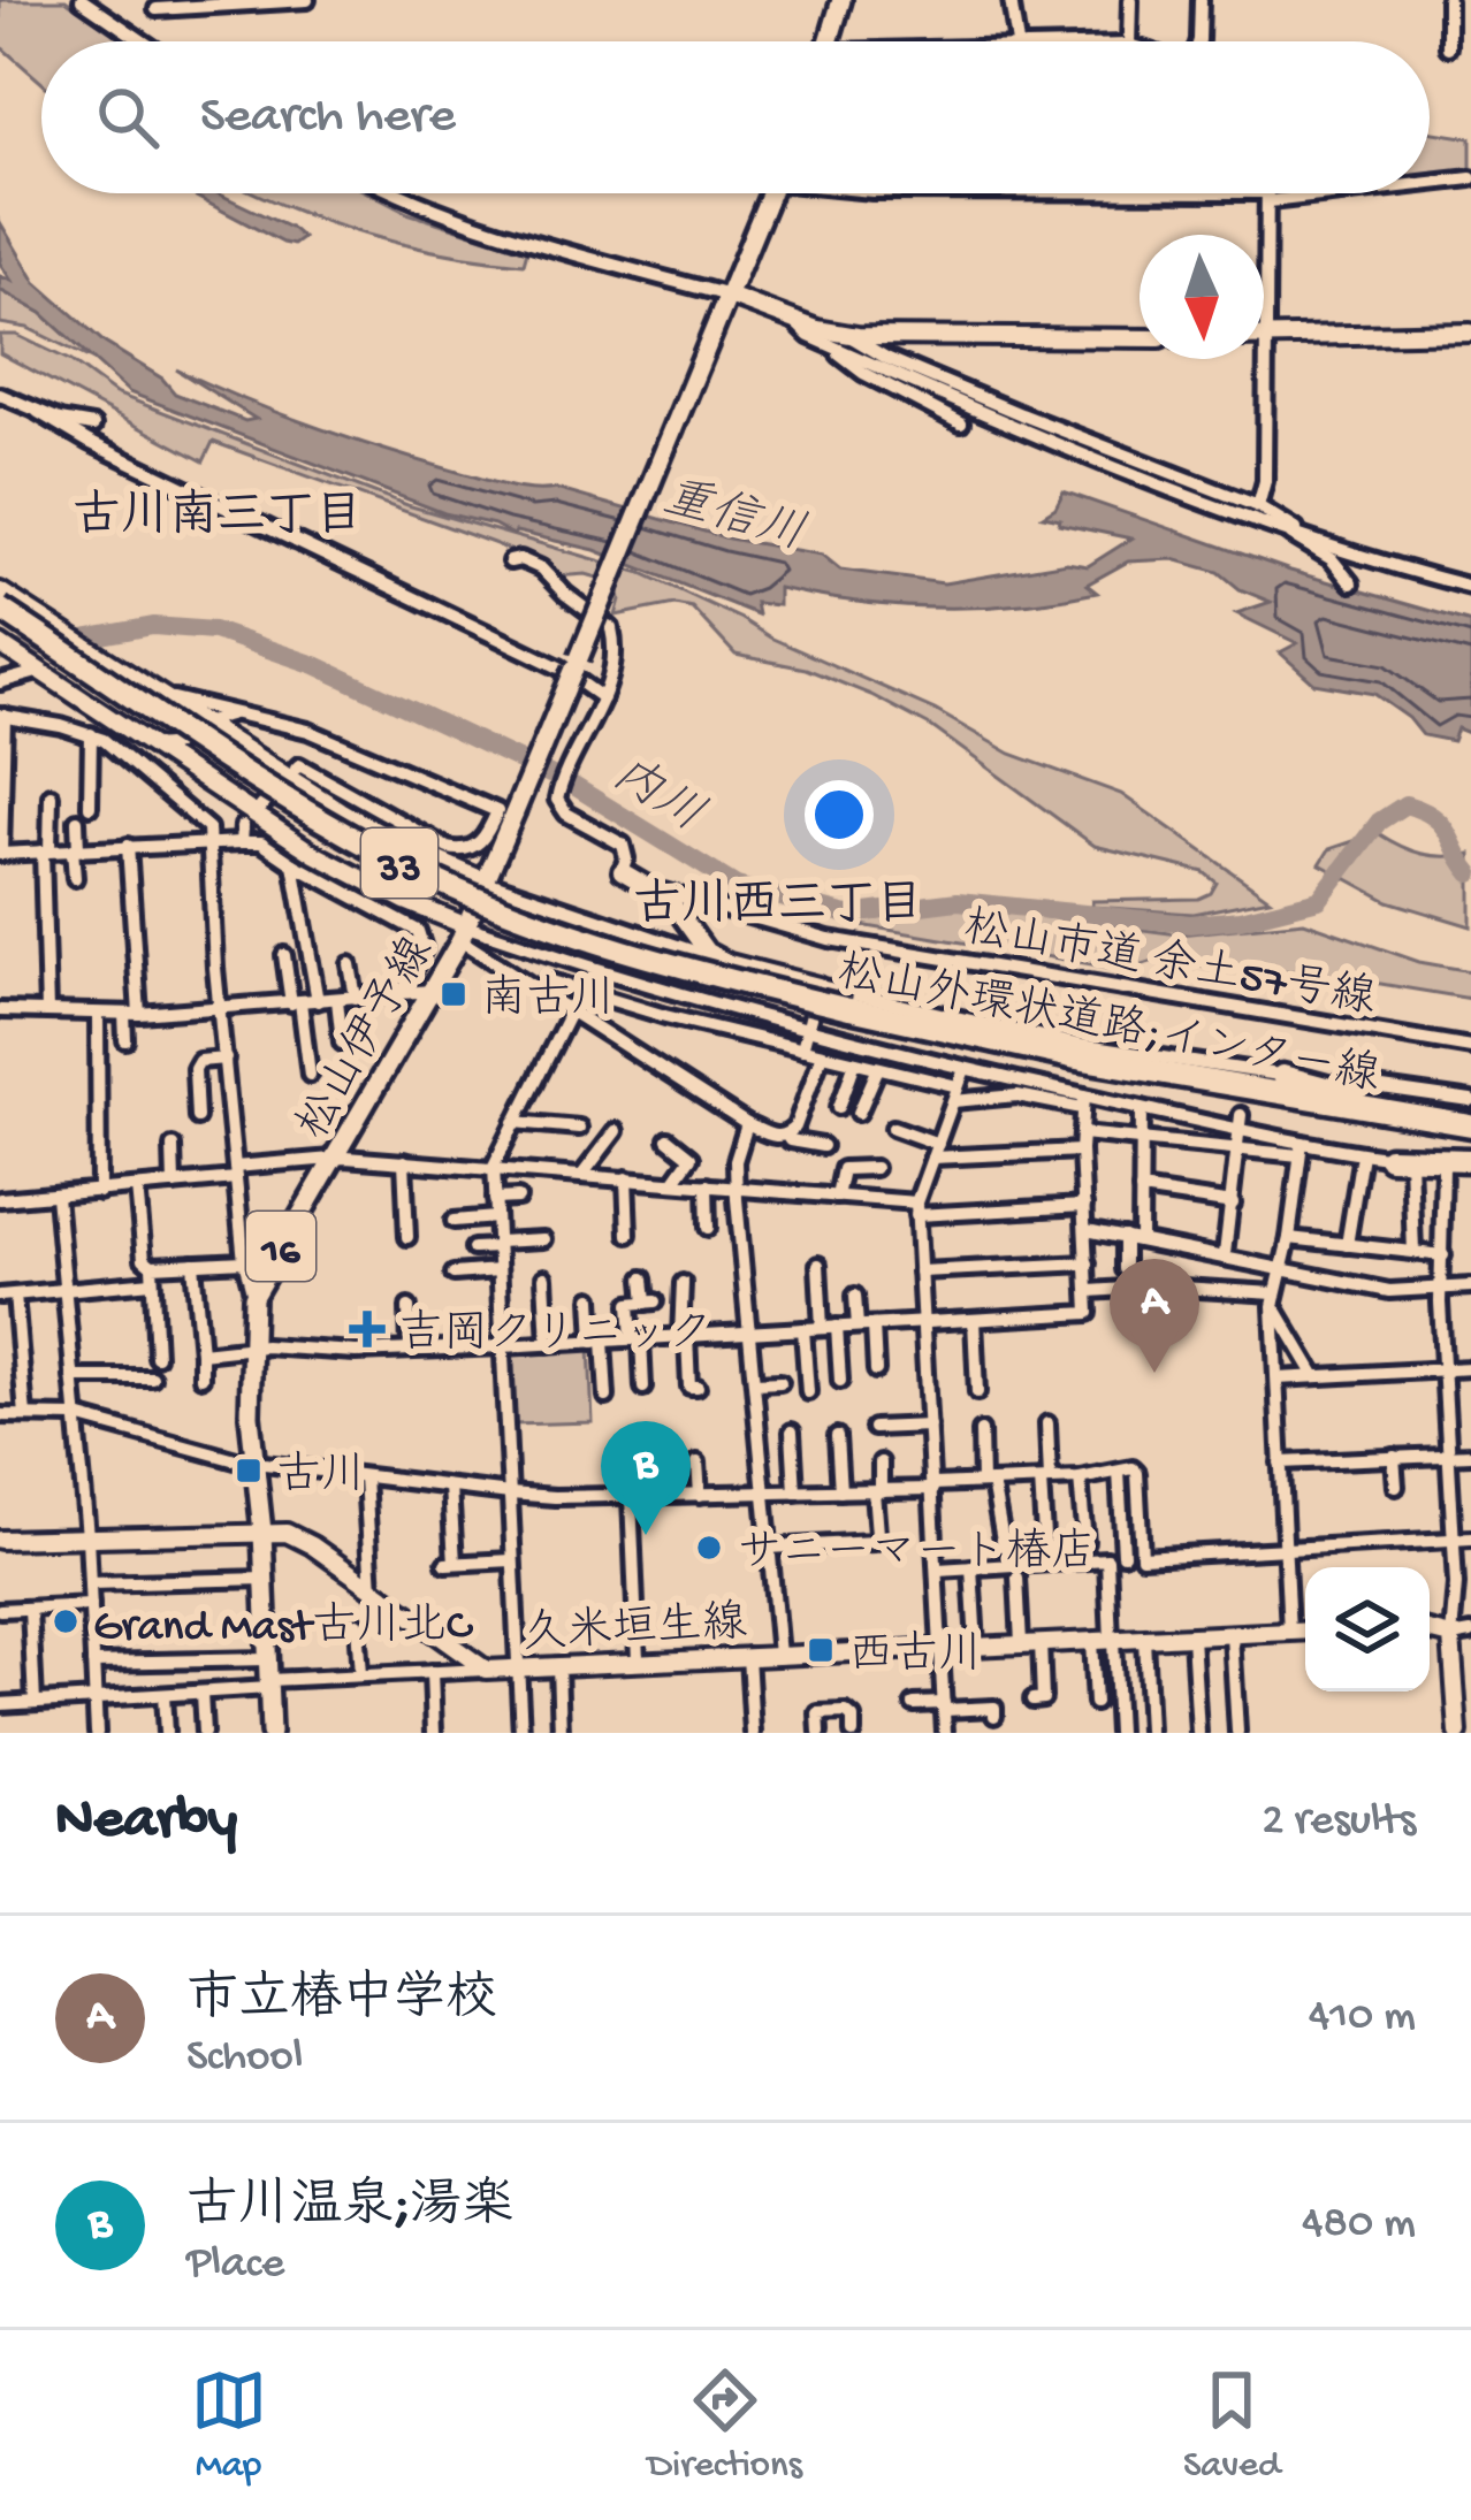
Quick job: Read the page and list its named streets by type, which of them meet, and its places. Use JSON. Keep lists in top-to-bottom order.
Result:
{
  "streets": {
    "highway": ["33", "松山外環状道路;インター線"],
    "main road": [
      "松山市道 余土57号線",
      "松山伊予線",
      "16",
      "久米垣生線"
    ]
  },
  "crossings": [
    ["松山伊予線", "久米垣生線"]
  ],
  "districts": ["古川南三丁目", "古川西三丁目"],
  "water": ["重信川", "内川"],
  "places": {
    "transit": ["南古川", "古川", "西古川"],
    "health": ["吉岡クリニック"],
    "other": ["サニーマート椿店", "Grand Mast古川北C"]
  },
  "north": "bottom",
  "page": {
    "search": "Search here",
    "pins": ["A", "B"],
    "heading": ["Nearby", "2 results"],
    "list": [
      {
        "mark": "A",
        "name": "市立椿中学校",
        "note": "School",
        "value": "410 m"
      },
      {
        "mark": "B",
        "name": "古川温泉;湯楽",
        "note": "Place",
        "value": "480 m"
      }
    ],
    "nav": ["Map", "Directions", "Saved"]
  }
}
